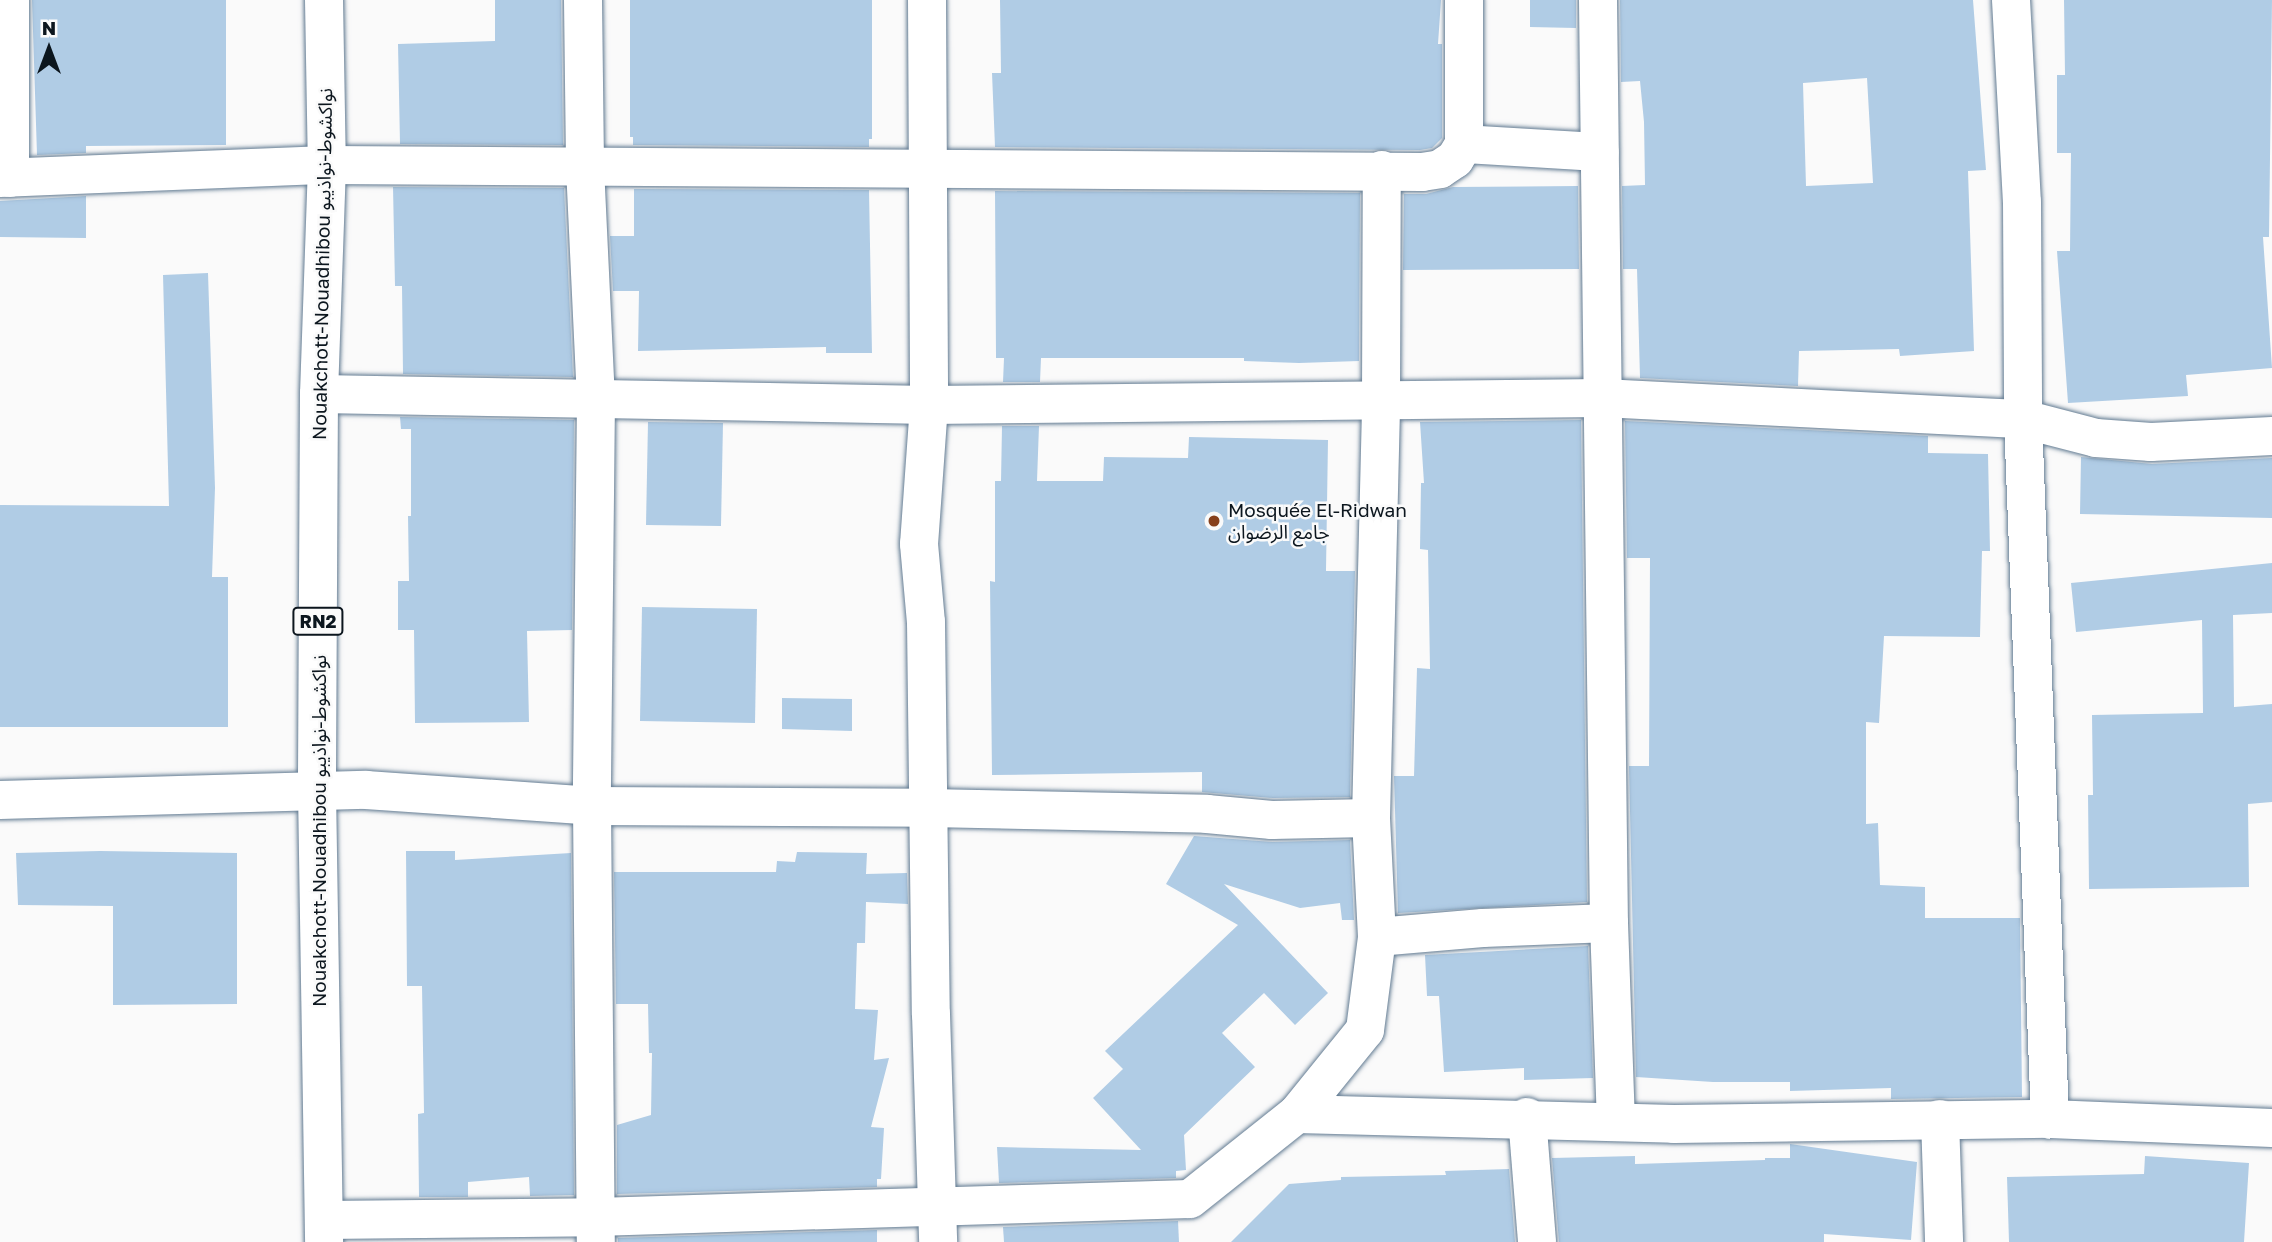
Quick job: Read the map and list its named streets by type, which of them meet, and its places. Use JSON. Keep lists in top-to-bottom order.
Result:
{
  "streets": {
    "main road": ["Nouakchott-Nouadhibou نواكشوط-نواذيبو", "RN2"]
  },
  "places": ["Mosquée El-Ridwan جامع الرضوان"],
  "north": "top"
}
